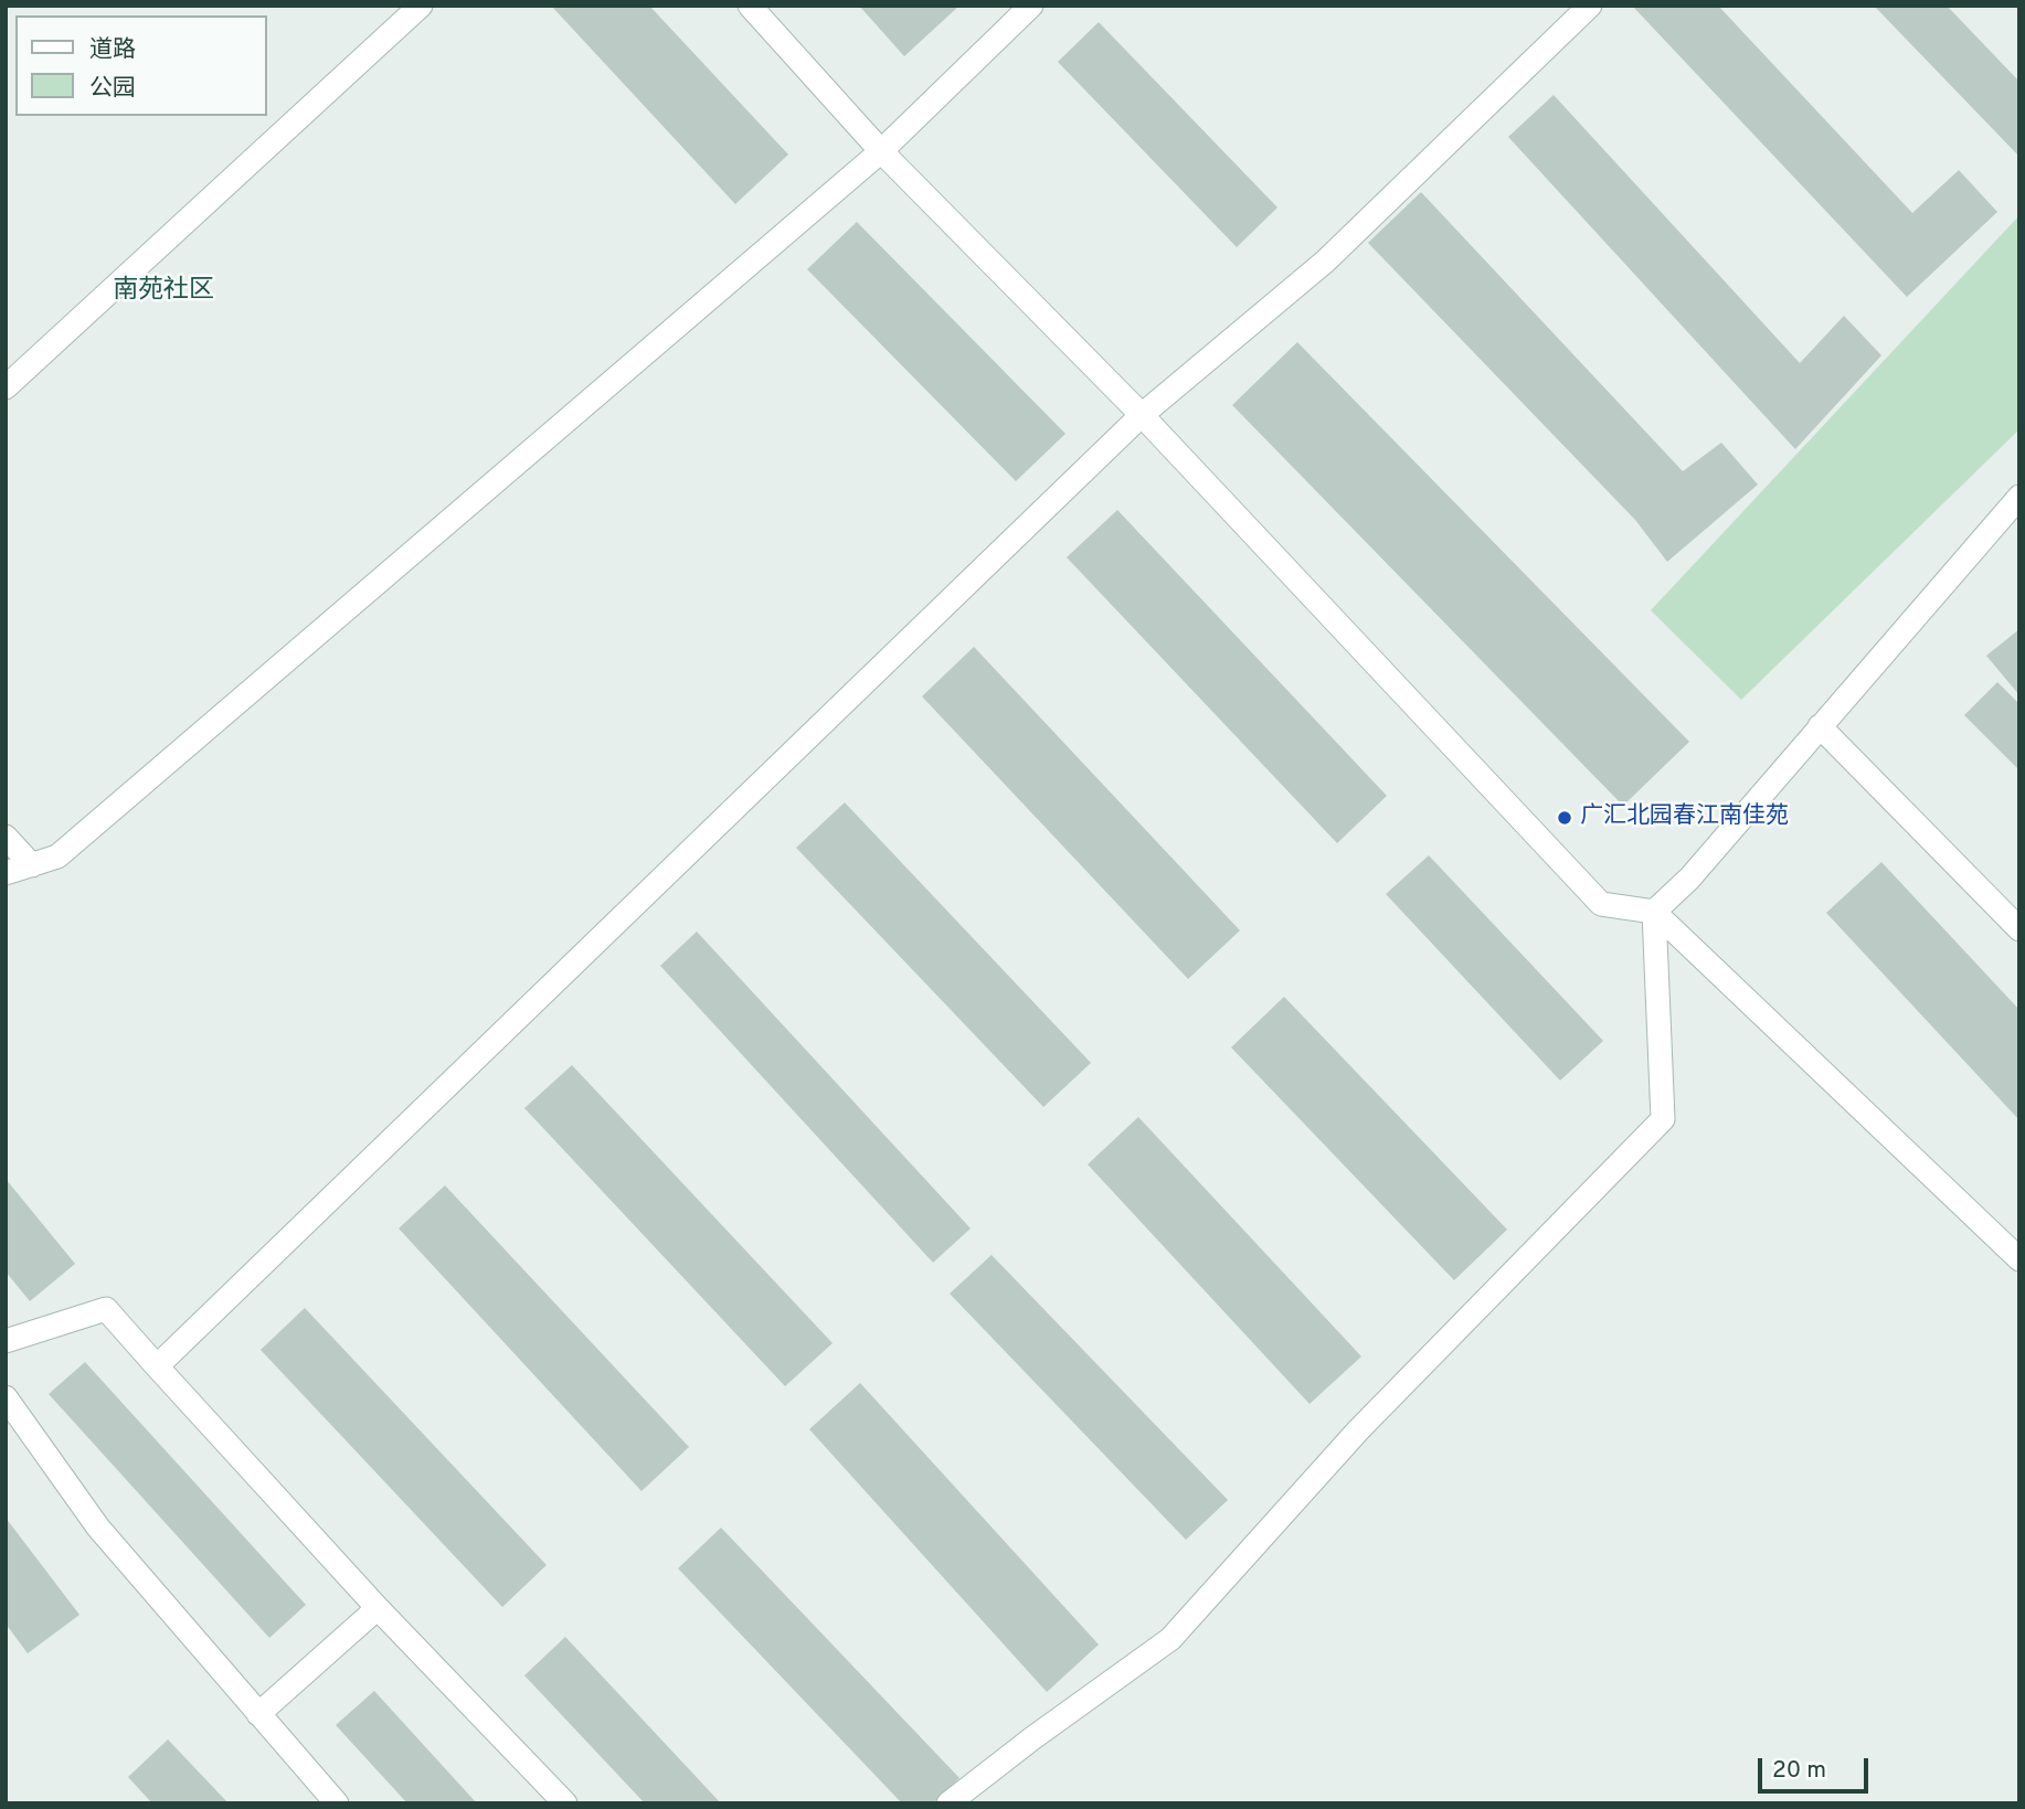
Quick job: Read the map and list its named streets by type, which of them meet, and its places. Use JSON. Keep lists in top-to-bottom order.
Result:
{
  "districts": ["南苑社区"],
  "places": ["广汇北园春江南佳苑"],
  "legend": ["道路", "公园"],
  "scale_bar": "20 m"
}
